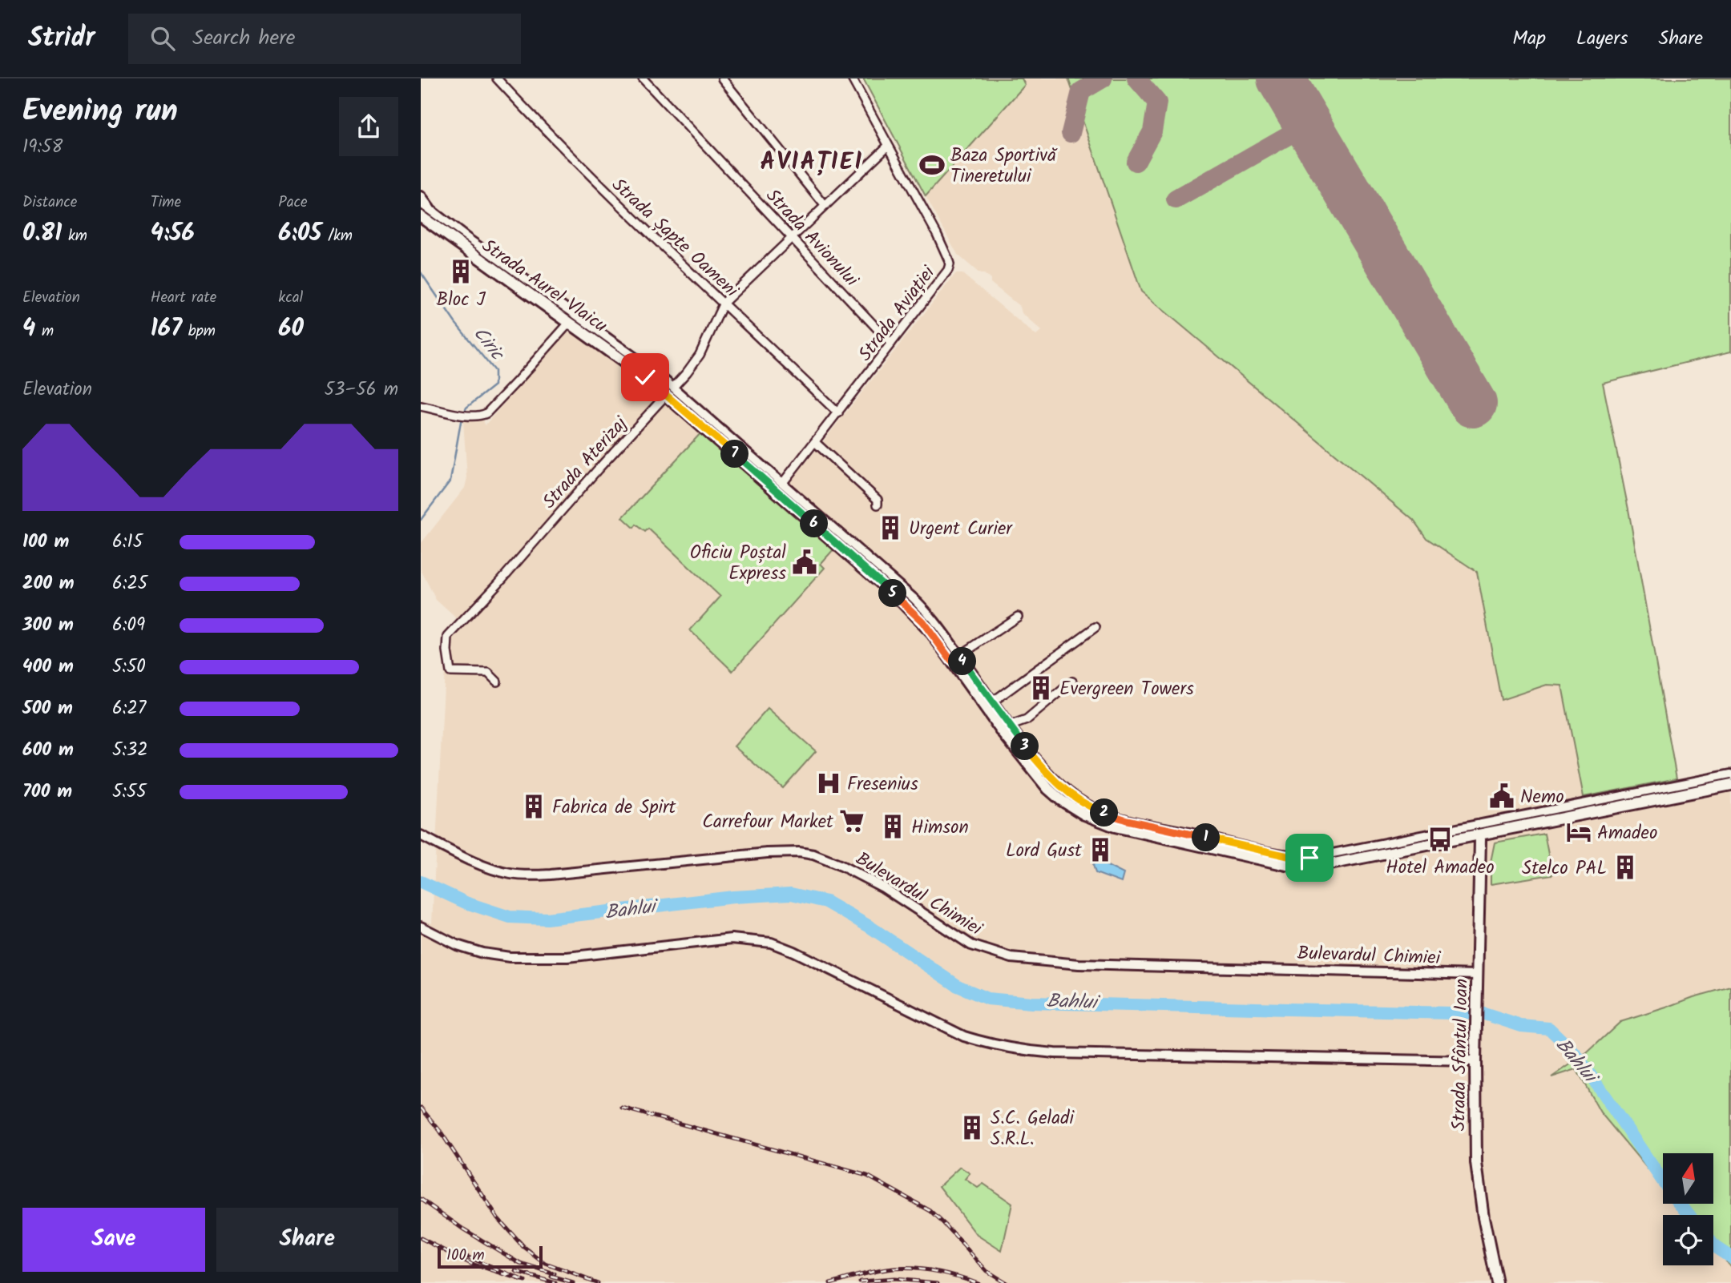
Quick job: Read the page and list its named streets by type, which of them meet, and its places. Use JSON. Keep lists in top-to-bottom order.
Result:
{
  "streets": {
    "main road": ["Strada Aurel Vlaicu", "Strada Sfântul Ioan"],
    "street": [
      "Strada Șapte Oameni",
      "Strada Avionului",
      "Strada Aviației",
      "Strada Aterizaj",
      "Bulevardul Chimiei"
    ]
  },
  "crossings": [
    ["Strada Șapte Oameni", "Strada Aviației"],
    ["Strada Șapte Oameni", "Strada Aterizaj"],
    ["Strada Avionului", "Strada Aviației"],
    ["Strada Avionului", "Strada Aterizaj"],
    ["Strada Aurel Vlaicu", "Strada Aviației"],
    ["Strada Aurel Vlaicu", "Strada Aterizaj"],
    ["Strada Aurel Vlaicu", "Strada Sfântul Ioan"],
    ["Strada Aviației", "Strada Aterizaj"],
    ["Bulevardul Chimiei", "Strada Sfântul Ioan"]
  ],
  "districts": ["AVIAȚIEI"],
  "water": ["Ciric", "Bahlui"],
  "places": {
    "sports": ["Baza Sportivă Tineretului"],
    "building": [
      "Bloc J",
      "Urgent Curier",
      "Evergreen Towers",
      "Fabrica de Spirt",
      "Himson",
      "Lord Gust",
      "Stelco PAL",
      "S.C. Geladi S.R.L."
    ],
    "public building": ["Oficiu Poștal Express", "Nemo"],
    "hospital": ["Fresenius"],
    "supermarket": ["Carrefour Market"],
    "hotel": ["Amadeo"],
    "bus stop": ["Hotel Amadeo"]
  },
  "scale_bar": "100 m",
  "north": "top",
  "page": {
    "header": "Stridr",
    "search": "Search here",
    "nav": ["Map", "Layers", "Share"],
    "heading": ["Evening run", "19:58"],
    "stats": [
      ["Distance", "0.81 km"],
      ["Time", "4:56"],
      ["Pace", "6:05 /km"],
      ["Elevation", "4 m"],
      ["Heart rate", "167 bpm"],
      ["kcal", "60"]
    ],
    "chart": ["Elevation", "53–56 m"],
    "pins": [
      "7",
      "6",
      "5",
      "4",
      "3",
      "2",
      "1"
    ],
    "list": [
      {
        "name": "100 m",
        "note": "6:15"
      },
      {
        "name": "200 m",
        "note": "6:25"
      },
      {
        "name": "300 m",
        "note": "6:09"
      },
      {
        "name": "400 m",
        "note": "5:50"
      },
      {
        "name": "500 m",
        "note": "6:27"
      },
      {
        "name": "600 m",
        "note": "5:32"
      },
      {
        "name": "700 m",
        "note": "5:55"
      }
    ],
    "buttons": ["Save", "Share"],
    "scale": "100 m"
  }
}
